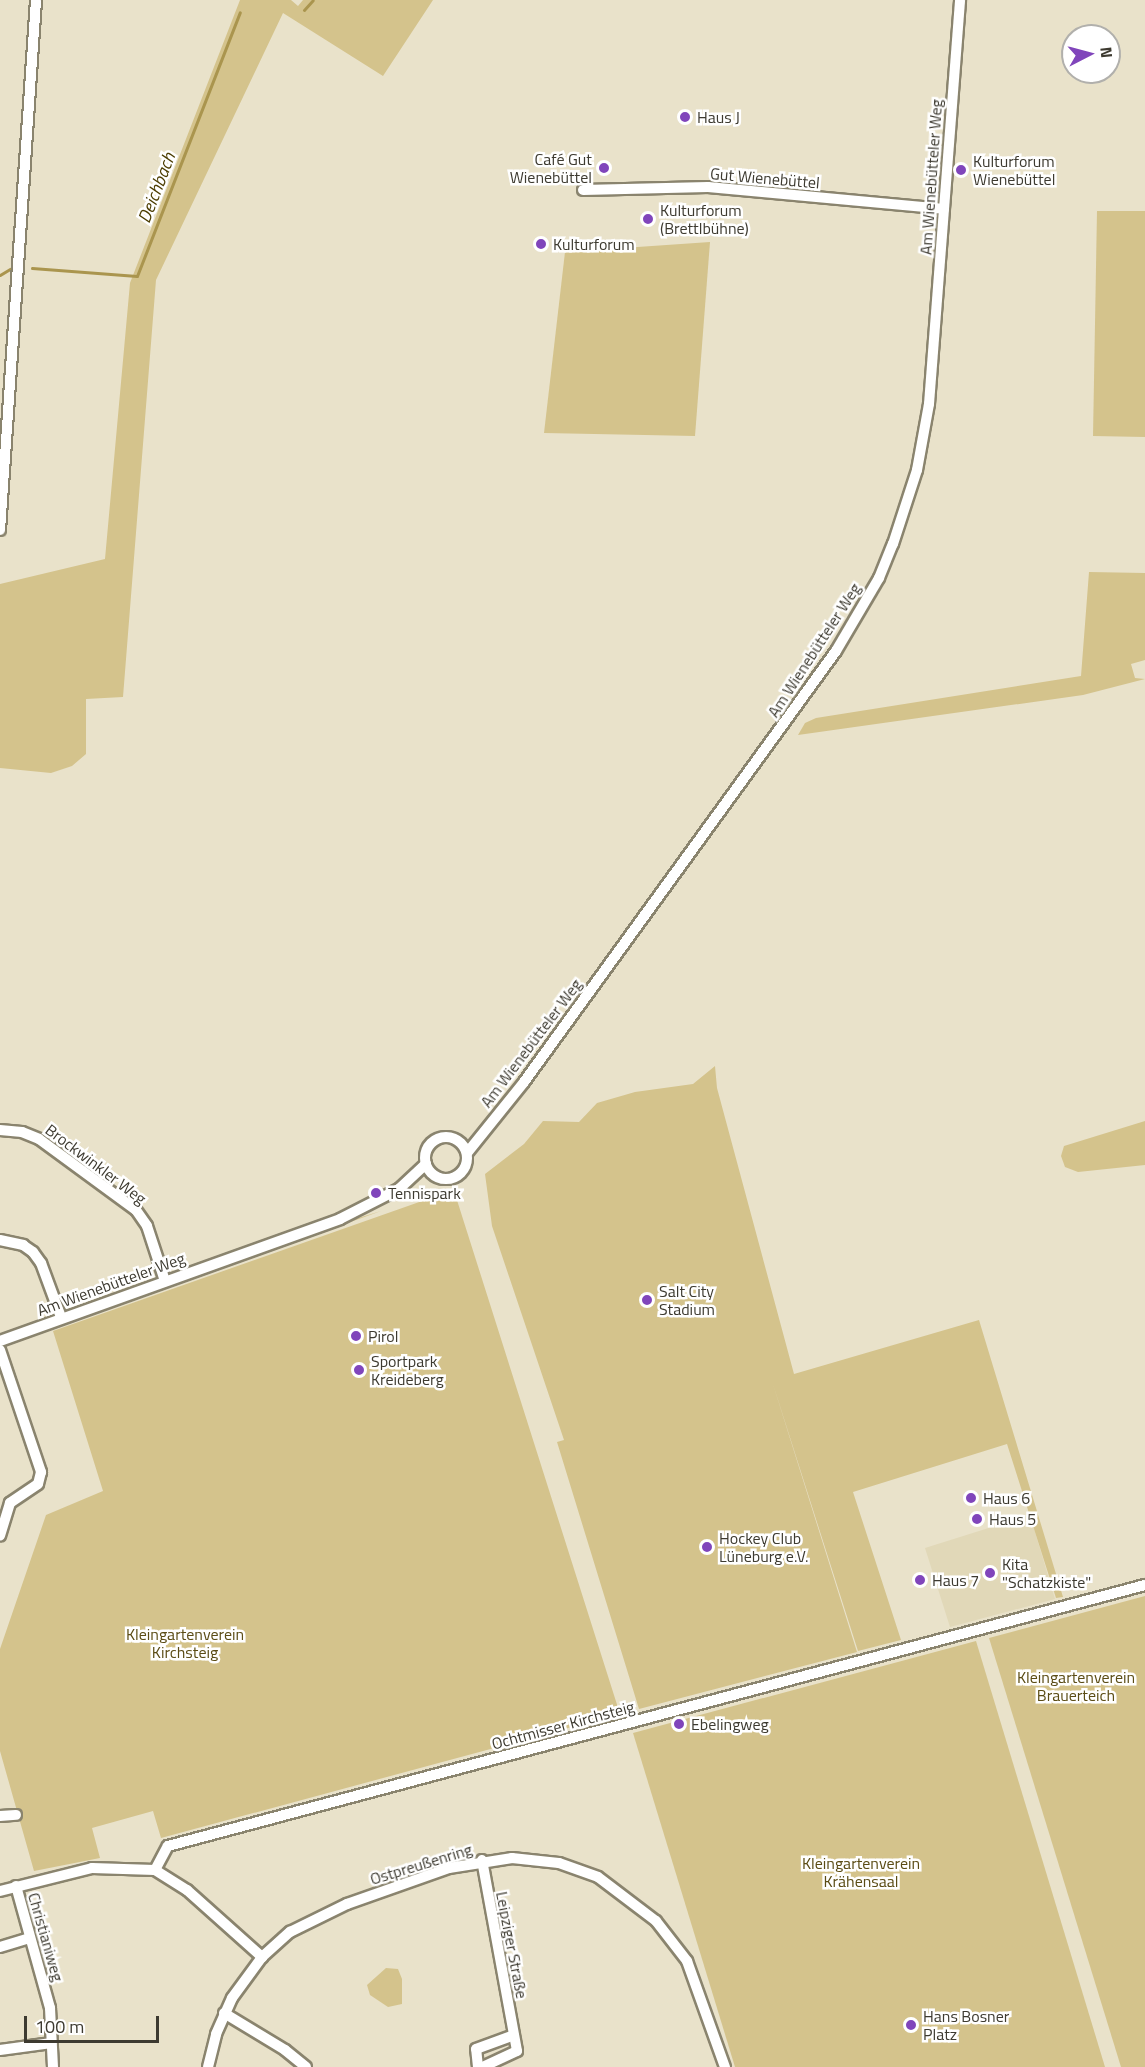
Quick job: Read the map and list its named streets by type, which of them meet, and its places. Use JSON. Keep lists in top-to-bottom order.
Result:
{
  "streets": {
    "street": [
      "Am Wienebütteler Weg",
      "Gut Wienebüttel",
      "Brockwinkler Weg",
      "Ochtmisser Kirchsteig",
      "Ostpreußenring",
      "Christianiweg",
      "Leipziger Straße"
    ]
  },
  "crossings": [
    ["Am Wienebütteler Weg", "Gut Wienebüttel"],
    ["Am Wienebütteler Weg", "Brockwinkler Weg"],
    ["Ostpreußenring", "Leipziger Straße"]
  ],
  "water": ["Deichbach"],
  "parks": ["Kleingartenverein Kirchsteig", "Kleingartenverein Brauerteich", "Kleingartenverein Krähensaal"],
  "places": [
    "Haus J",
    "Café Gut Wienebüttel",
    "Kulturforum Wienebüttel",
    "Kulturforum (Brettlbühne)",
    "Kulturforum",
    "Tennispark",
    "Salt City Stadium",
    "Pirol",
    "Sportpark Kreideberg",
    "Haus 6",
    "Haus 5",
    "Hockey Club Lüneburg e.V.",
    "Kita \"Schatzkiste\"",
    "Haus 7",
    "Ebelingweg",
    "Hans Bosner Platz"
  ],
  "scale_bar": "100 m",
  "north": "right"
}
